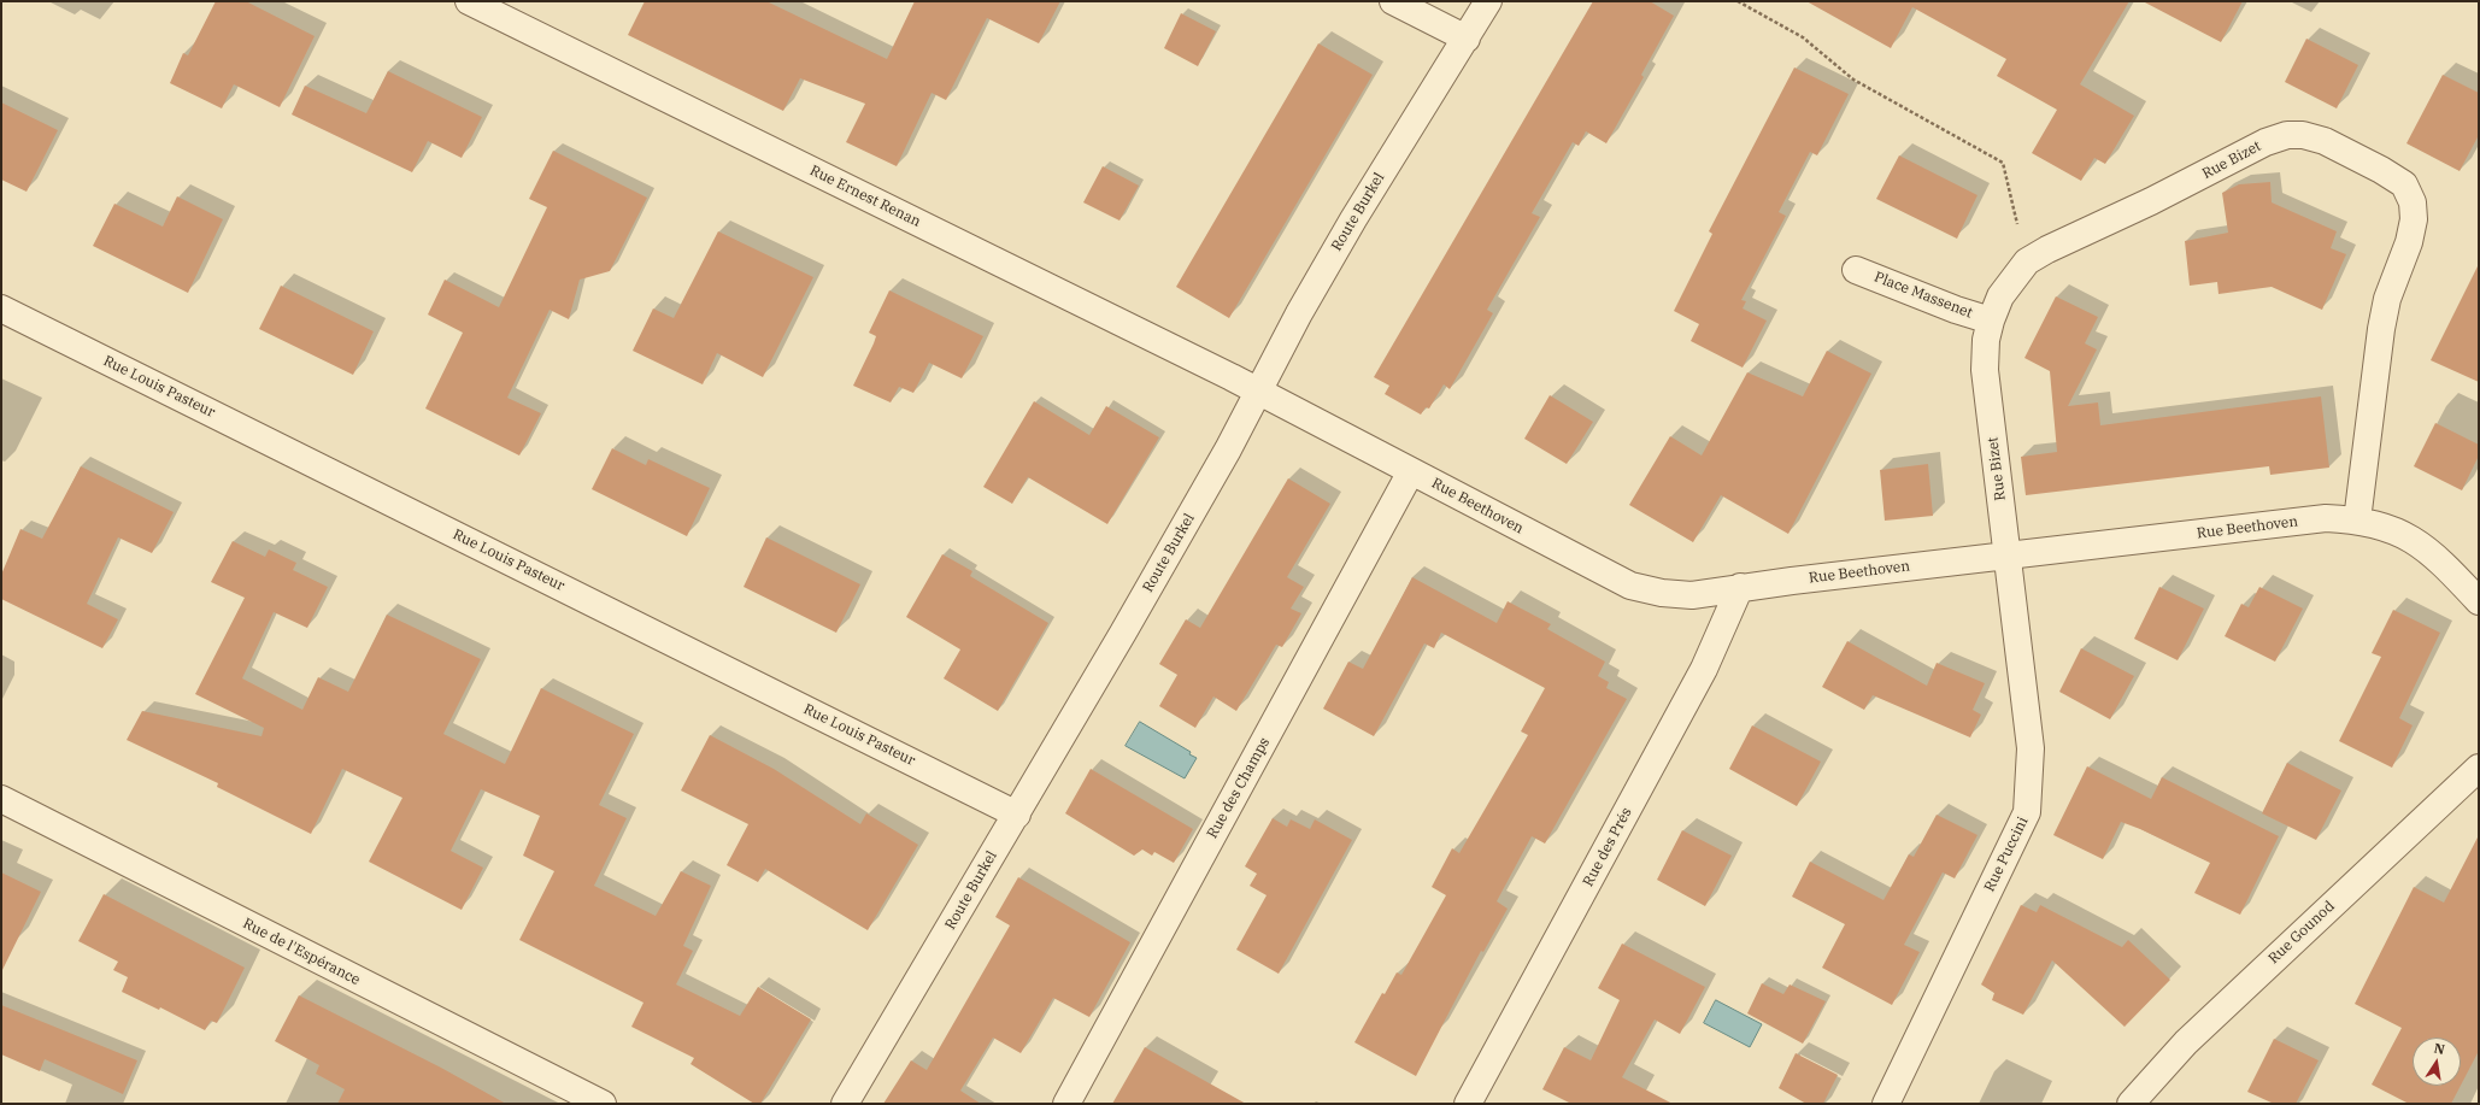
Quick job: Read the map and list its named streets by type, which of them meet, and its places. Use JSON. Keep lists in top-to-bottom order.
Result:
{
  "streets": {
    "street": [
      "Rue Bizet",
      "Rue Ernest Renan",
      "Route Burkel",
      "Place Massenet",
      "Rue Louis Pasteur",
      "Rue Beethoven",
      "Rue des Champs",
      "Rue des Prés",
      "Rue Puccini",
      "Rue Gounod",
      "Rue de l'Espérance"
    ]
  },
  "crossings": [
    ["Rue Bizet", "Place Massenet"],
    ["Rue Bizet", "Rue Beethoven"],
    ["Rue Bizet", "Rue Puccini"],
    ["Rue Ernest Renan", "Route Burkel"],
    ["Rue Ernest Renan", "Rue Beethoven"],
    ["Route Burkel", "Rue Louis Pasteur"],
    ["Route Burkel", "Rue Beethoven"],
    ["Rue Beethoven", "Rue des Champs"],
    ["Rue Beethoven", "Rue des Prés"],
    ["Rue Beethoven", "Rue Puccini"]
  ],
  "north": "top"
}
